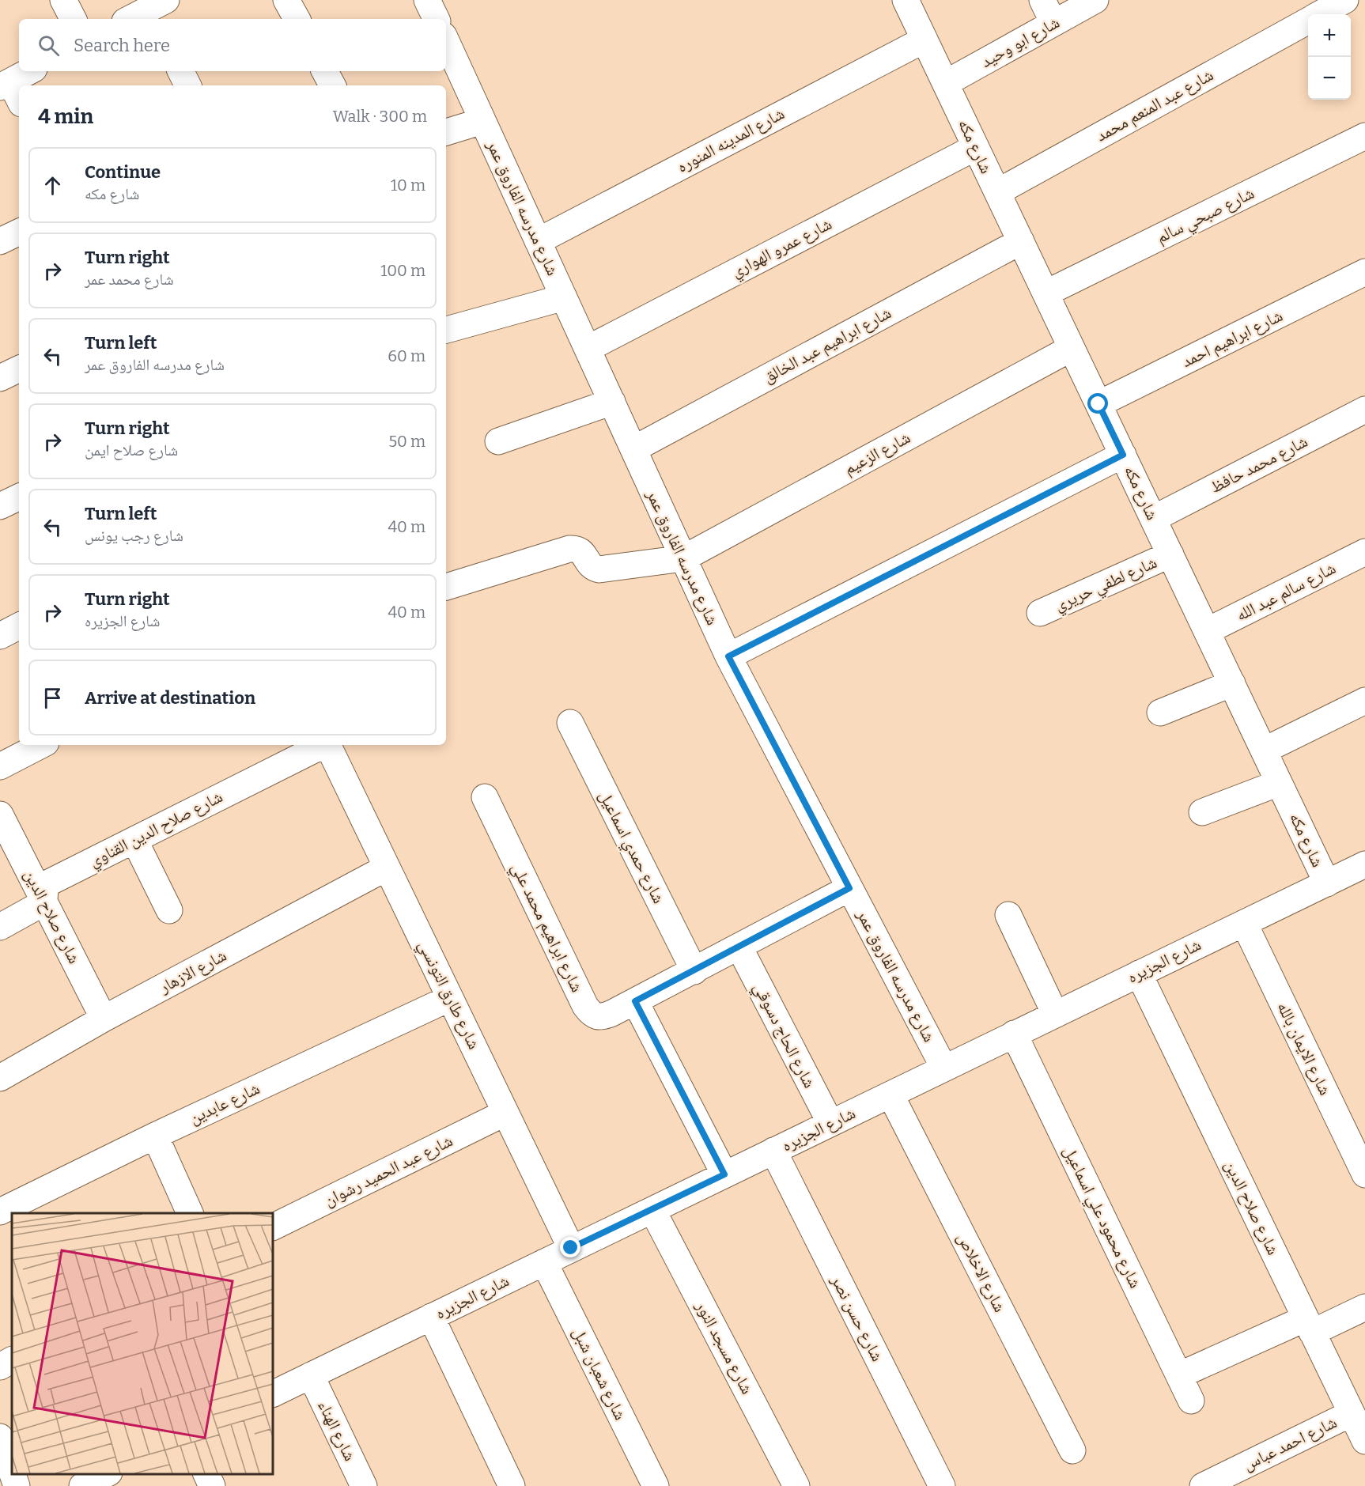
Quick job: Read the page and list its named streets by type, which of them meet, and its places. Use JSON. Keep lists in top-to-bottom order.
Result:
{
  "streets": {
    "street": [
      "شارع ابو وحيد",
      "شارع عبد المنعم محمد",
      "شارع المدينه المنوره",
      "شارع مكه",
      "شارع مدرسه الفاروق عمر",
      "شارع صبحي سالم",
      "شارع عمرو الهواري",
      "شارع ابراهيم احمد",
      "شارع ابراهيم عبد الخالق",
      "شارع الزعيم",
      "شارع محمد حافظ",
      "شارع لطفي حريري",
      "شارع سالم عبد الله",
      "شارع صلاح الدين القناوي",
      "شارع حمدي اسماعيل",
      "شارع صلاح الدين",
      "شارع ابراهيم محمد علي",
      "شارع الجزيره",
      "شارع الازهار",
      "شارع طارق التونسي",
      "شارع الحاج دسوقي",
      "شارع الايمان بالله",
      "شارع عابدين",
      "شارع عبد الحميد رشوان",
      "شارع محمود علي اسماعيل",
      "شارع الاخلاص",
      "شارع حسن نصر",
      "شارع مسجد النور",
      "شارع شعبان شبل",
      "شارع الهناء",
      "شارع احمد عباس"
    ]
  },
  "crossings": [
    ["شارع ابو وحيد", "شارع مكه"],
    ["شارع عبد المنعم محمد", "شارع مكه"],
    ["شارع المدينه المنوره", "شارع مكه"],
    ["شارع المدينه المنوره", "شارع مدرسه الفاروق عمر"],
    ["شارع مكه", "شارع صبحي سالم"],
    ["شارع مكه", "شارع عمرو الهواري"],
    ["شارع مكه", "شارع ابراهيم احمد"],
    ["شارع مكه", "شارع ابراهيم عبد الخالق"],
    ["شارع مكه", "شارع الزعيم"],
    ["شارع مكه", "شارع محمد حافظ"],
    ["شارع مكه", "شارع لطفي حريري"],
    ["شارع مكه", "شارع سالم عبد الله"],
    ["شارع مكه", "شارع الجزيره"],
    ["شارع مدرسه الفاروق عمر", "شارع عمرو الهواري"],
    ["شارع مدرسه الفاروق عمر", "شارع ابراهيم عبد الخالق"],
    ["شارع مدرسه الفاروق عمر", "شارع الزعيم"],
    ["شارع مدرسه الفاروق عمر", "شارع الجزيره"],
    ["شارع صلاح الدين القناوي", "شارع صلاح الدين"],
    ["شارع صلاح الدين", "شارع الجزيره"],
    ["شارع صلاح الدين", "شارع الازهار"],
    ["شارع صلاح الدين", "شارع احمد عباس"],
    ["شارع الجزيره", "شارع طارق التونسي"],
    ["شارع الجزيره", "شارع الحاج دسوقي"],
    ["شارع الجزيره", "شارع الايمان بالله"],
    ["شارع الجزيره", "شارع محمود علي اسماعيل"],
    ["شارع الجزيره", "شارع الاخلاص"],
    ["شارع الجزيره", "شارع حسن نصر"],
    ["شارع الجزيره", "شارع مسجد النور"],
    ["شارع الجزيره", "شارع شعبان شبل"],
    ["شارع الجزيره", "شارع الهناء"],
    ["شارع الازهار", "شارع طارق التونسي"],
    ["شارع طارق التونسي", "شارع عابدين"],
    ["شارع طارق التونسي", "شارع عبد الحميد رشوان"]
  ],
  "page": {
    "map_buttons": ["+", "−"],
    "search": "Search here",
    "heading": ["4 min", "Walk · 300 m"],
    "list": [
      ["Continue", "شارع مكه", "10 m"],
      ["Turn right", "شارع محمد عمر", "100 m"],
      ["Turn left", "شارع مدرسه الفاروق عمر", "60 m"],
      ["Turn right", "شارع صلاح ايمن", "50 m"],
      ["Turn left", "شارع رجب يونس", "40 m"],
      ["Turn right", "شارع الجزيره", "40 m"],
      "Arrive at destination"
    ]
  }
}
